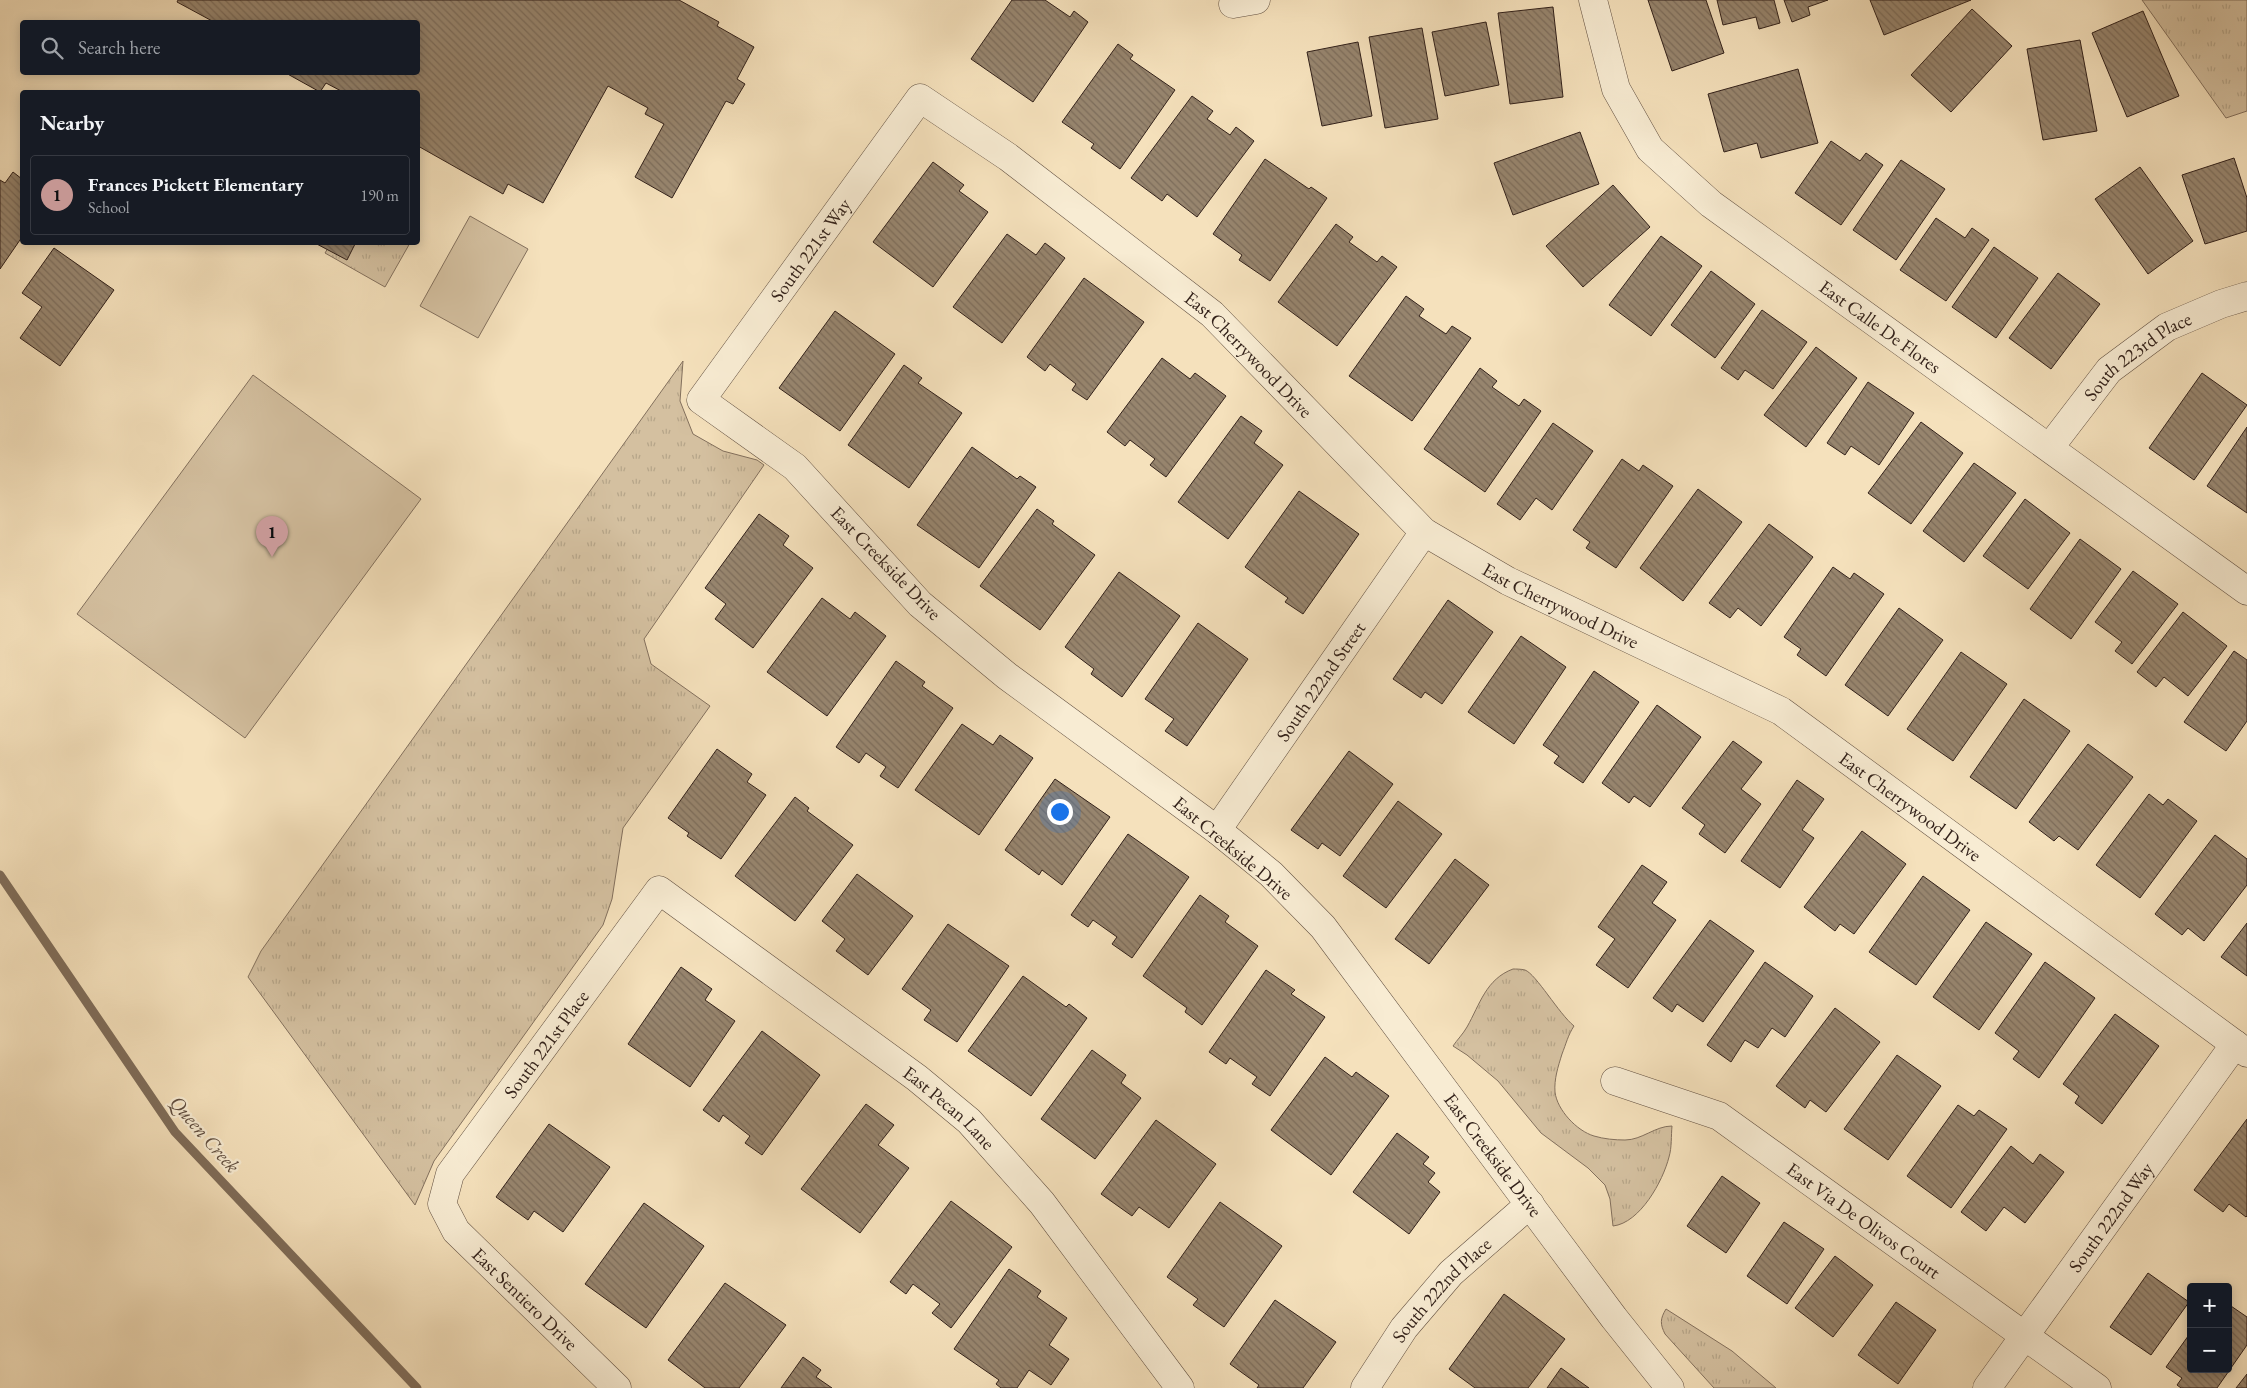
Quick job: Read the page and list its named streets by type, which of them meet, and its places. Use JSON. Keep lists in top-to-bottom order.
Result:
{
  "streets": {
    "street": [
      "South 221st Way",
      "East Calle De Flores",
      "East Cherrywood Drive",
      "South 223rd Place",
      "East Creekside Drive",
      "South 222nd Street",
      "South 221st Place",
      "East Pecan Lane",
      "South 222nd Way",
      "East Via De Olivos Court",
      "South 222nd Place",
      "East Sentiero Drive"
    ]
  },
  "crossings": [
    ["South 221st Way", "East Cherrywood Drive"],
    ["South 221st Way", "East Creekside Drive"],
    ["East Calle De Flores", "South 223rd Place"],
    ["East Cherrywood Drive", "South 222nd Street"],
    ["East Cherrywood Drive", "South 222nd Way"],
    ["East Creekside Drive", "South 222nd Street"],
    ["East Creekside Drive", "South 222nd Place"],
    ["South 221st Place", "East Pecan Lane"],
    ["South 221st Place", "East Sentiero Drive"],
    ["South 222nd Way", "East Via De Olivos Court"]
  ],
  "water": ["Queen Creek"],
  "page": {
    "search": "Search here",
    "heading": "Nearby",
    "list": [
      {
        "mark": "1",
        "name": "Frances Pickett Elementary",
        "note": "School",
        "value": "190 m"
      }
    ],
    "pins": "1",
    "map_buttons": ["+", "−"]
  }
}
